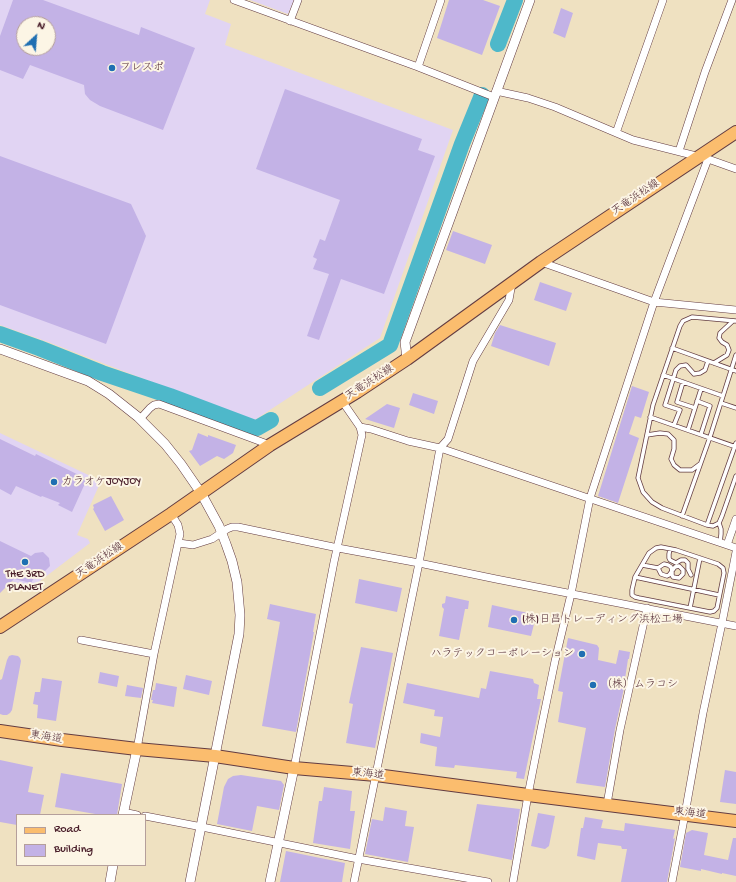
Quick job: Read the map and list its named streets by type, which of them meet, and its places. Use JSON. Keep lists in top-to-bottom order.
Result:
{
  "streets": {
    "main road": ["天竜浜松線", "東海道"]
  },
  "places": [
    "フレスポ",
    "カラオケJOYJOY",
    "THE 3RD PLANET",
    "(株)日昌トレーディング浜松工場",
    "ハラテックコーポレーション",
    "（株）ムラコシ"
  ],
  "legend": ["Road", "Building"],
  "north": "top right"
}
